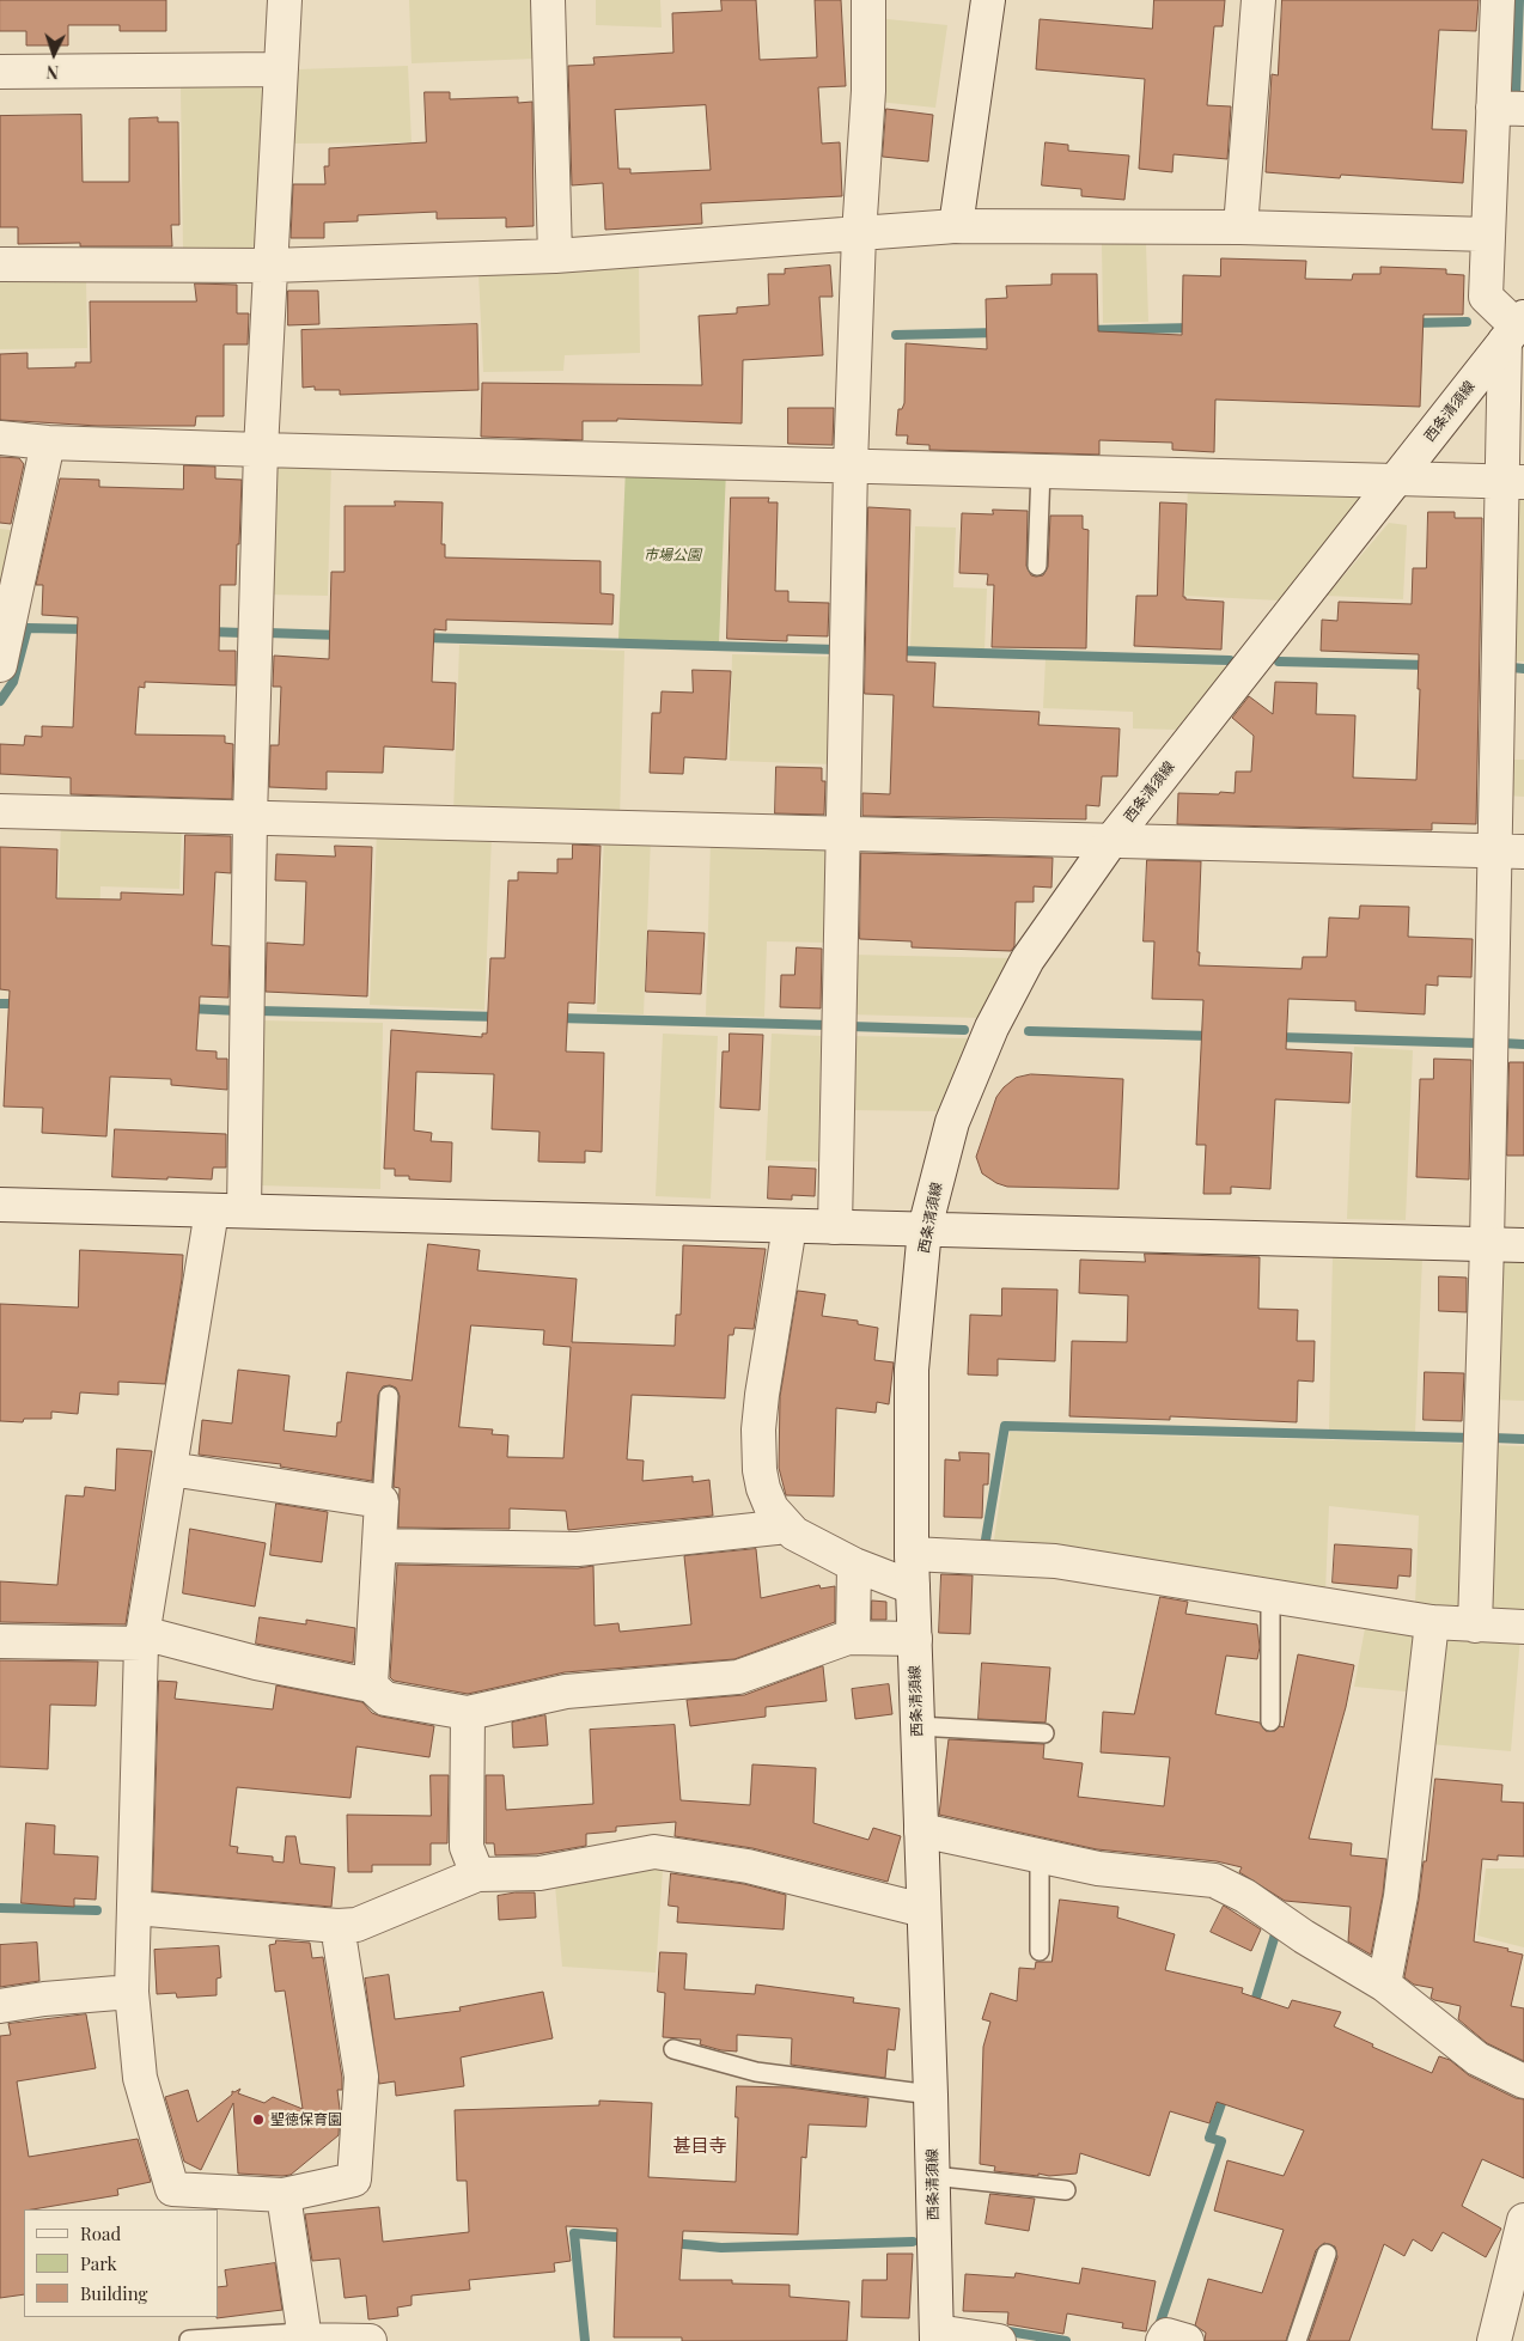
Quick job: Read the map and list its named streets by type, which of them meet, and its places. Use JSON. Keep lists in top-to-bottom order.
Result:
{
  "streets": {
    "street": ["西条清須線"]
  },
  "districts": ["甚目寺"],
  "parks": ["市場公園"],
  "places": ["聖徳保育園"],
  "legend": ["Road", "Park", "Building"],
  "north": "bottom"
}
